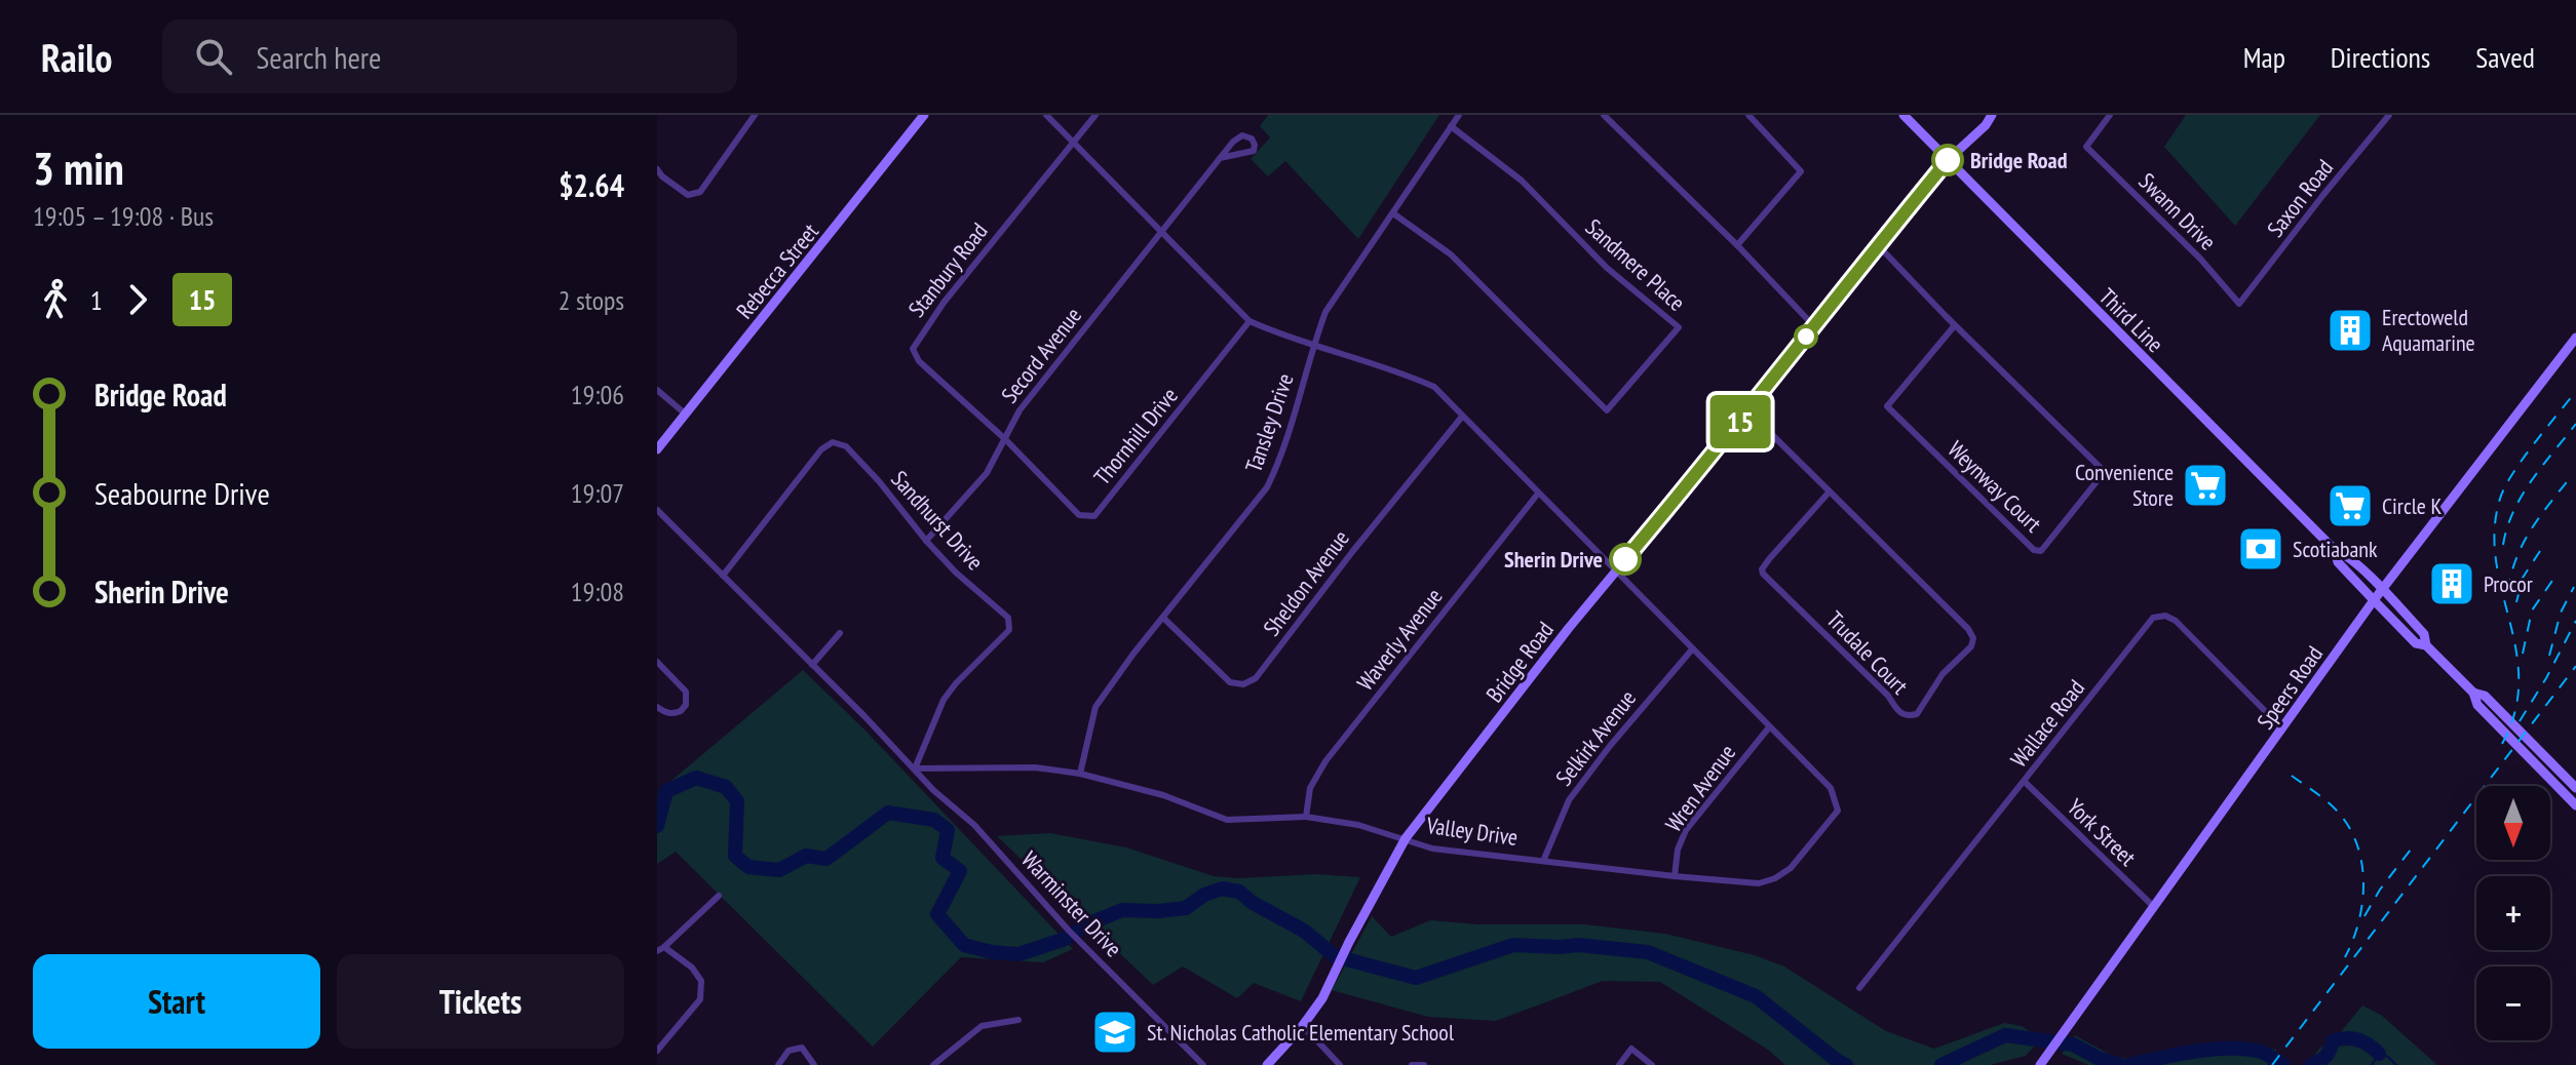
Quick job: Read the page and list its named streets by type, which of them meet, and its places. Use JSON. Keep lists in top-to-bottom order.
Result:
{
  "streets": {
    "main road": [
      "Rebecca Street",
      "Third Line",
      "Bridge Road",
      "Speers Road"
    ],
    "street": [
      "Saxon Road",
      "Swann Drive",
      "Sandmere Place",
      "Stanbury Road",
      "Secord Avenue",
      "Tansley Drive",
      "Thornhill Drive",
      "Weynway Court",
      "Sandhurst Drive",
      "Sheldon Avenue",
      "Waverly Avenue",
      "Trudale Court",
      "Wallace Road",
      "Selkirk Avenue",
      "Wren Avenue",
      "Valley Drive",
      "York Street",
      "Warminster Drive"
    ]
  },
  "crossings": [
    ["Saxon Road", "Swann Drive"],
    ["Sandmere Place", "Tansley Drive"],
    ["Stanbury Road", "Secord Avenue"],
    ["Stanbury Road", "Thornhill Drive"],
    ["Third Line", "Bridge Road"],
    ["Third Line", "Speers Road"],
    ["Secord Avenue", "Thornhill Drive"],
    ["Secord Avenue", "Sandhurst Drive"],
    ["Tansley Drive", "Sheldon Avenue"],
    ["Tansley Drive", "Valley Drive"],
    ["Weynway Court", "Bridge Road"],
    ["Sandhurst Drive", "Warminster Drive"],
    ["Waverly Avenue", "Valley Drive"],
    ["Trudale Court", "Bridge Road"],
    ["Bridge Road", "Valley Drive"],
    ["Speers Road", "Wallace Road"],
    ["Speers Road", "York Street"],
    ["Wallace Road", "York Street"],
    ["Selkirk Avenue", "Valley Drive"],
    ["Wren Avenue", "Valley Drive"]
  ],
  "places": {
    "other": ["Bridge Road", "Sherin Drive"],
    "building": ["Erectoweld Aquamarine", "Procor"],
    "supermarket": ["Convenience Store", "Circle K"],
    "bank": ["Scotiabank"],
    "school or university": ["St. Nicholas Catholic Elementary School"]
  },
  "lines": ["bus line 15"],
  "north": "bottom",
  "page": {
    "header": "Railo",
    "search": "Search here",
    "nav": ["Map", "Directions", "Saved"],
    "heading": ["3 min", "19:05 – 19:08 · Bus", "$2.64"],
    "on_map": "15",
    "legs": ["1", "15", "2 stops"],
    "list": [
      {
        "name": "Bridge Road",
        "value": "19:06"
      },
      {
        "name": "Seabourne Drive",
        "value": "19:07"
      },
      {
        "name": "Sherin Drive",
        "value": "19:08"
      }
    ],
    "map_buttons": ["+", "−"],
    "buttons": ["Start", "Tickets"]
  }
}
